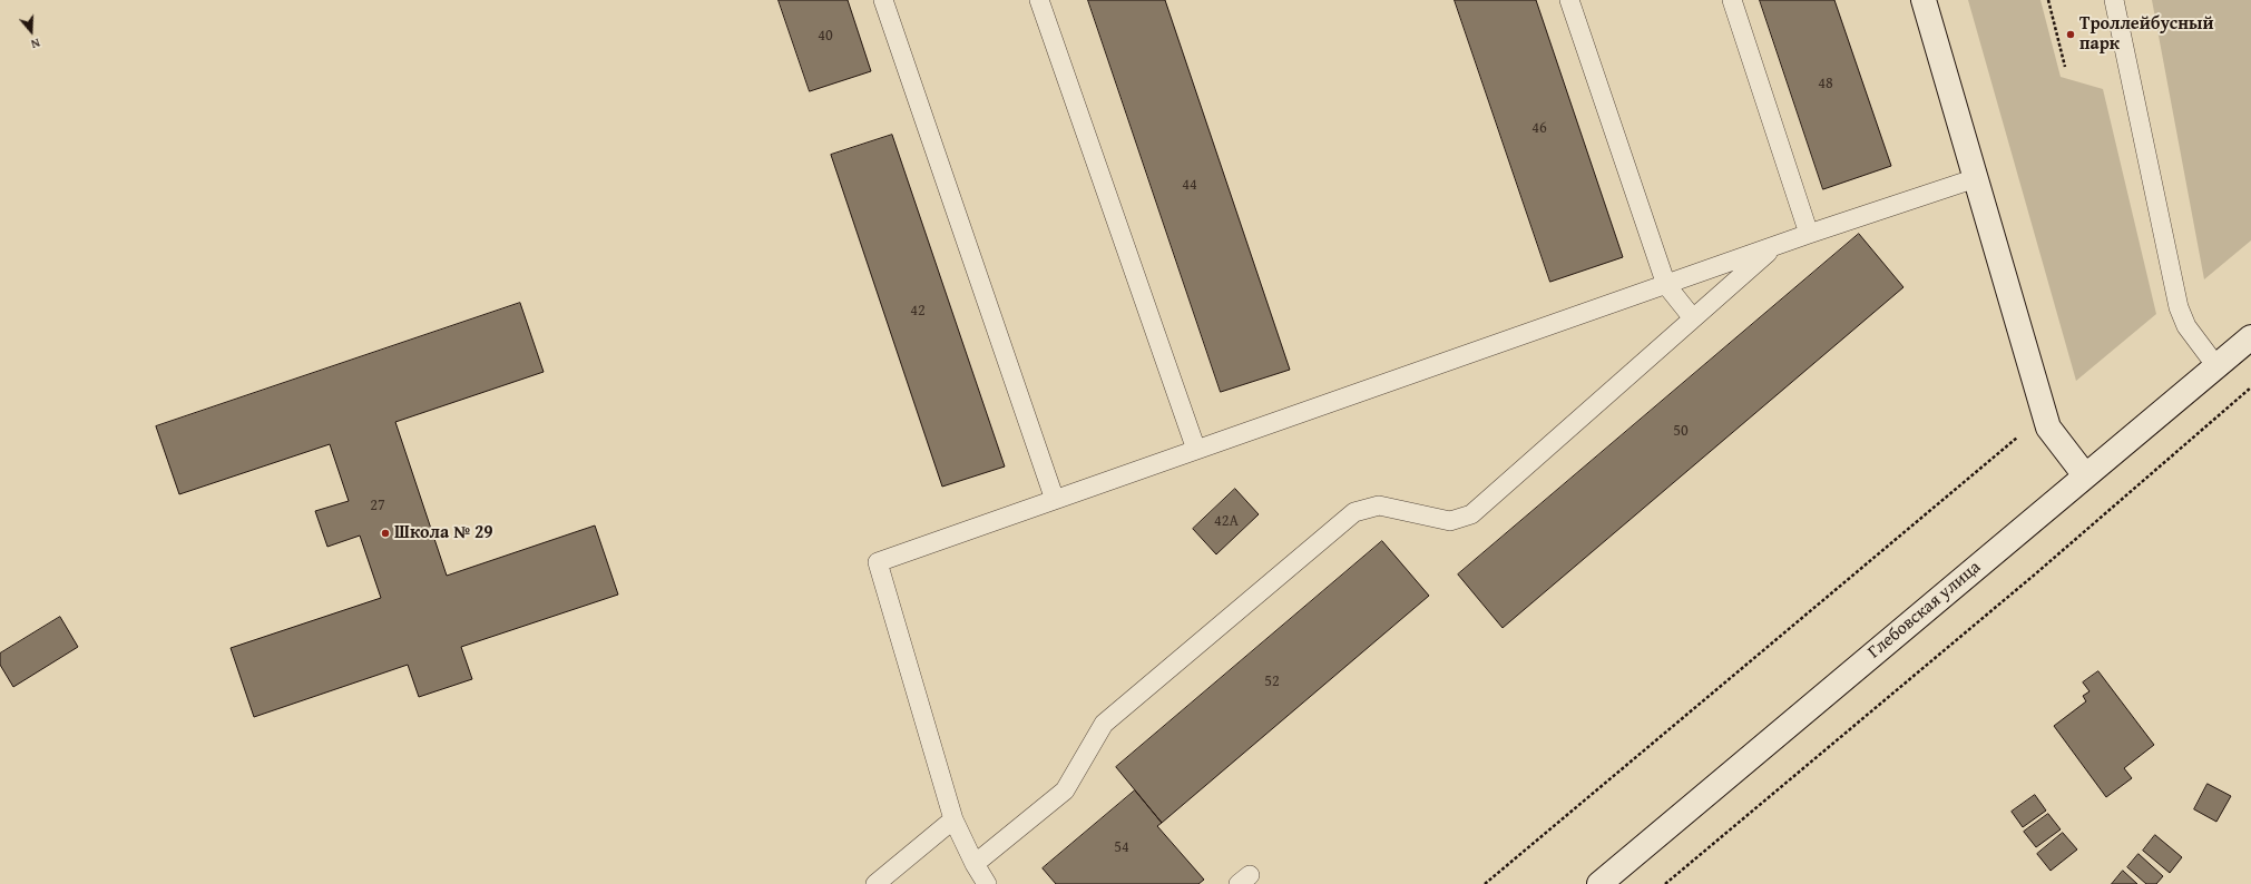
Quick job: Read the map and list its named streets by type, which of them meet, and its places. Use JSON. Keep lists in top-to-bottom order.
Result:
{
  "streets": {
    "main road": ["Глебовская улица"]
  },
  "places": ["Троллейбусный парк", "Школа № 29"],
  "house_numbers": [
    "40",
    "48",
    "46",
    "44",
    "42",
    "50",
    "27",
    "42А",
    "52",
    "54"
  ],
  "north": "bottom"
}
